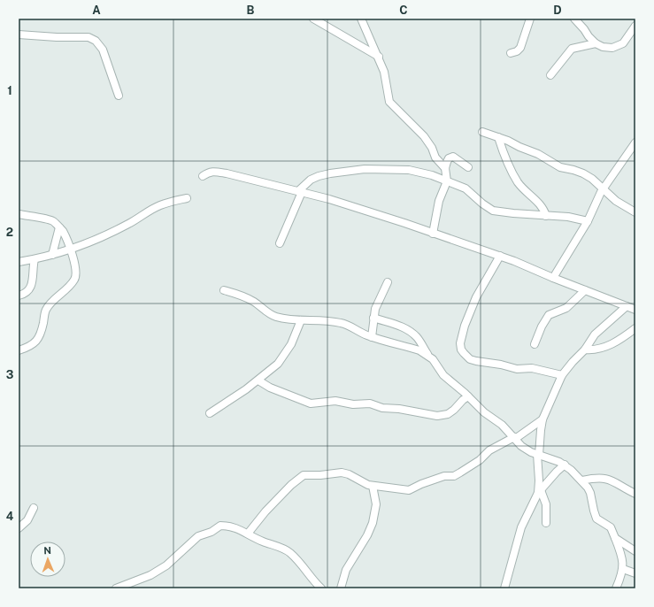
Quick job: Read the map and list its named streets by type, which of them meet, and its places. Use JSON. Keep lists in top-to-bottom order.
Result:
{
  "north": "top",
  "grid": {
    "columns": [
      "A",
      "B",
      "C",
      "D"
    ],
    "rows": [
      "1",
      "2",
      "3",
      "4"
    ]
  }
}
